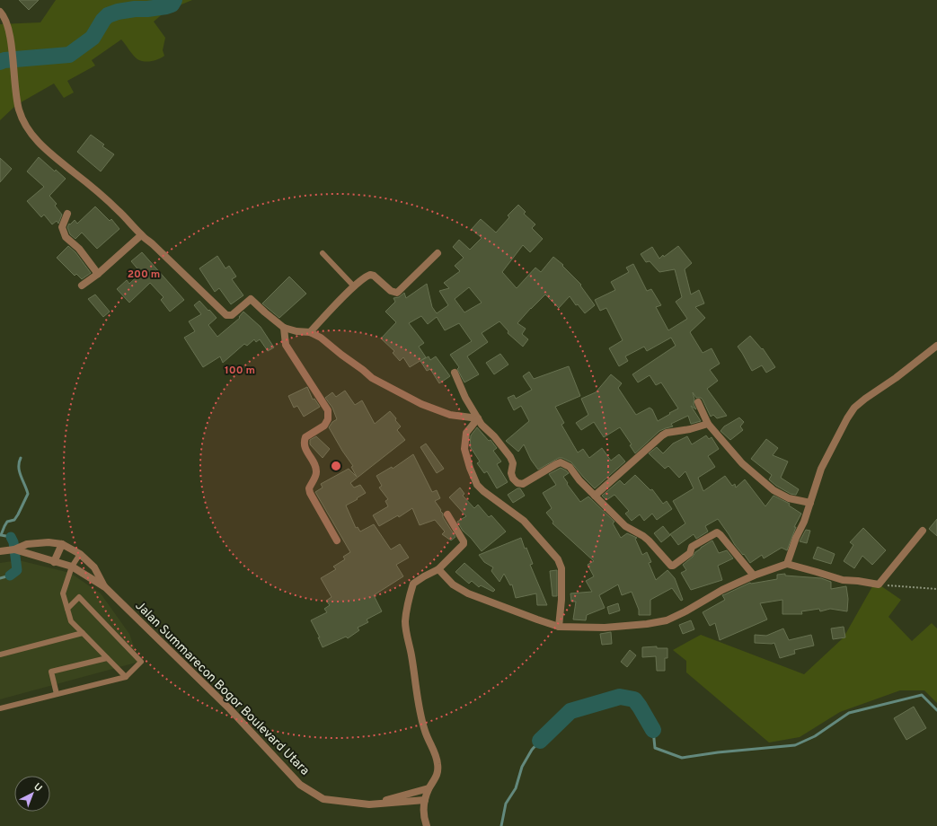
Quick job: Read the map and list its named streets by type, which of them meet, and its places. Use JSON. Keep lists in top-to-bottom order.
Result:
{
  "streets": {
    "street": ["Jalan Summarecon Bogor Boulevard Utara"]
  },
  "north": "top right",
  "rings": ["200 m", "100 m"]
}
